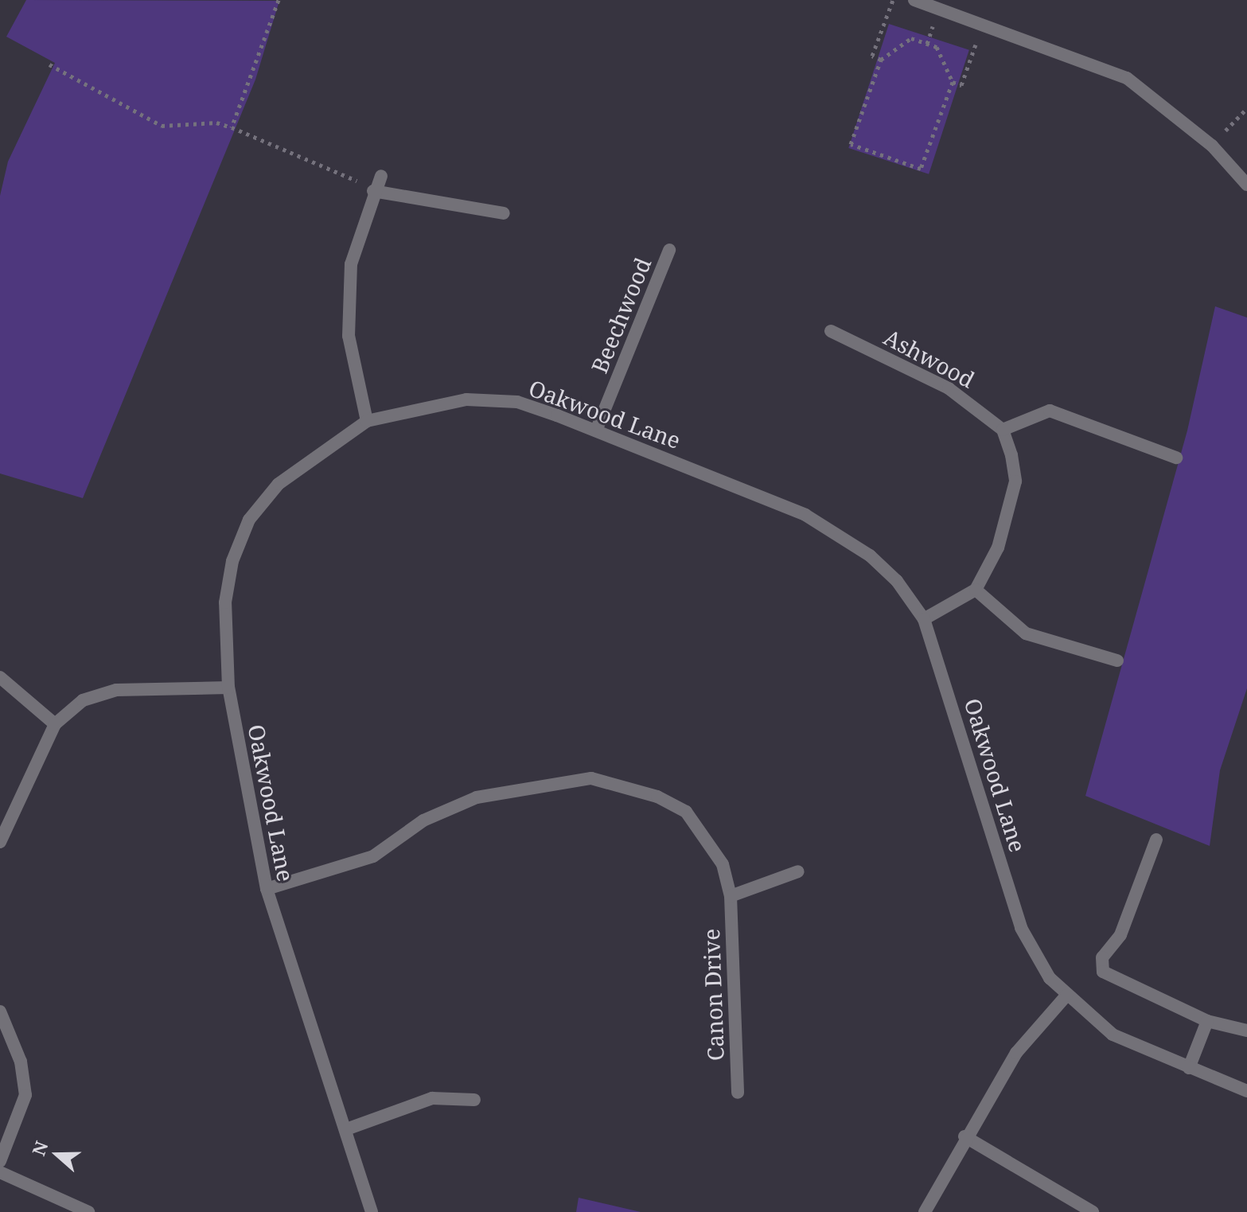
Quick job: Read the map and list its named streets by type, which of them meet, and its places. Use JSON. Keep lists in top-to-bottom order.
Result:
{
  "streets": {
    "street": [
      "Beechwood",
      "Ashwood",
      "Oakwood Lane",
      "Canon Drive"
    ]
  },
  "crossings": [
    ["Beechwood", "Oakwood Lane"],
    ["Oakwood Lane", "Canon Drive"]
  ],
  "north": "left"
}
